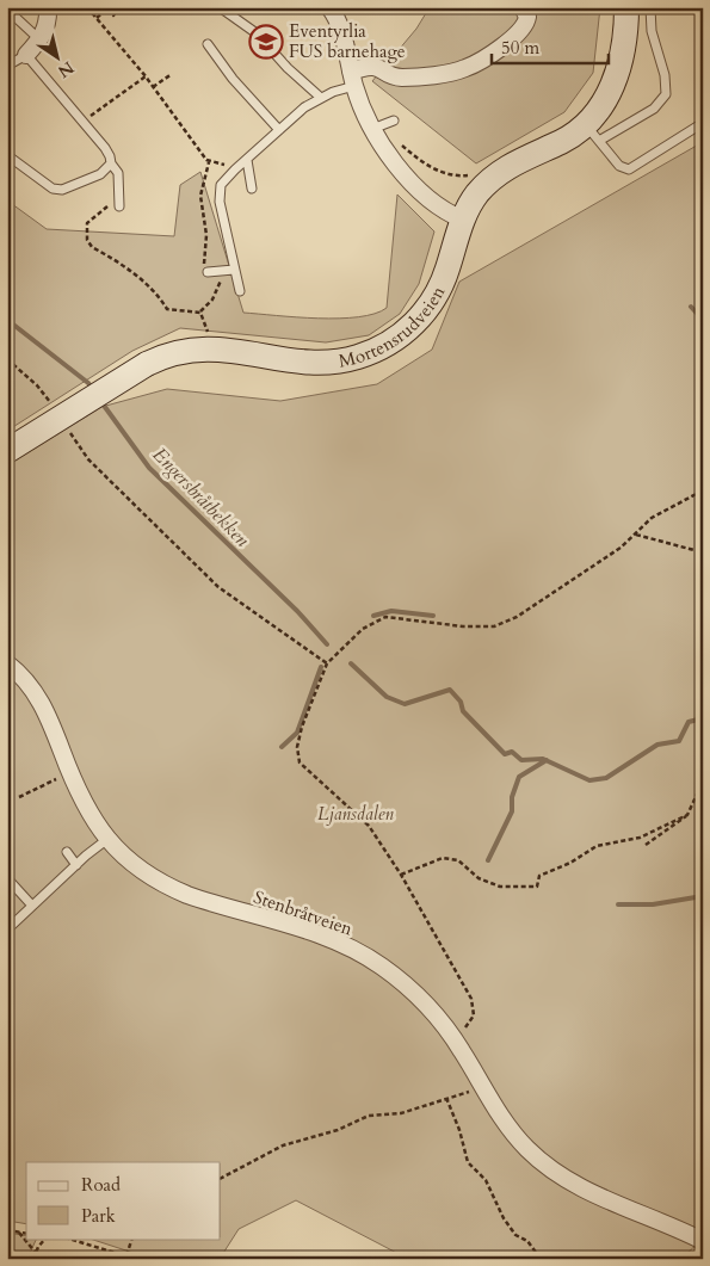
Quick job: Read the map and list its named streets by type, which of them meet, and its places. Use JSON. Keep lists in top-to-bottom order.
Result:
{
  "streets": {
    "street": ["Mortensrudveien", "Stenbråtveien"]
  },
  "water": ["Engersbråtbekken"],
  "parks": ["Ljansdalen"],
  "places": {
    "school or university": ["Eventyrlia FUS barnehage"]
  },
  "legend": ["Road", "Park"],
  "scale_bar": "50 m",
  "north": "bottom right"
}
